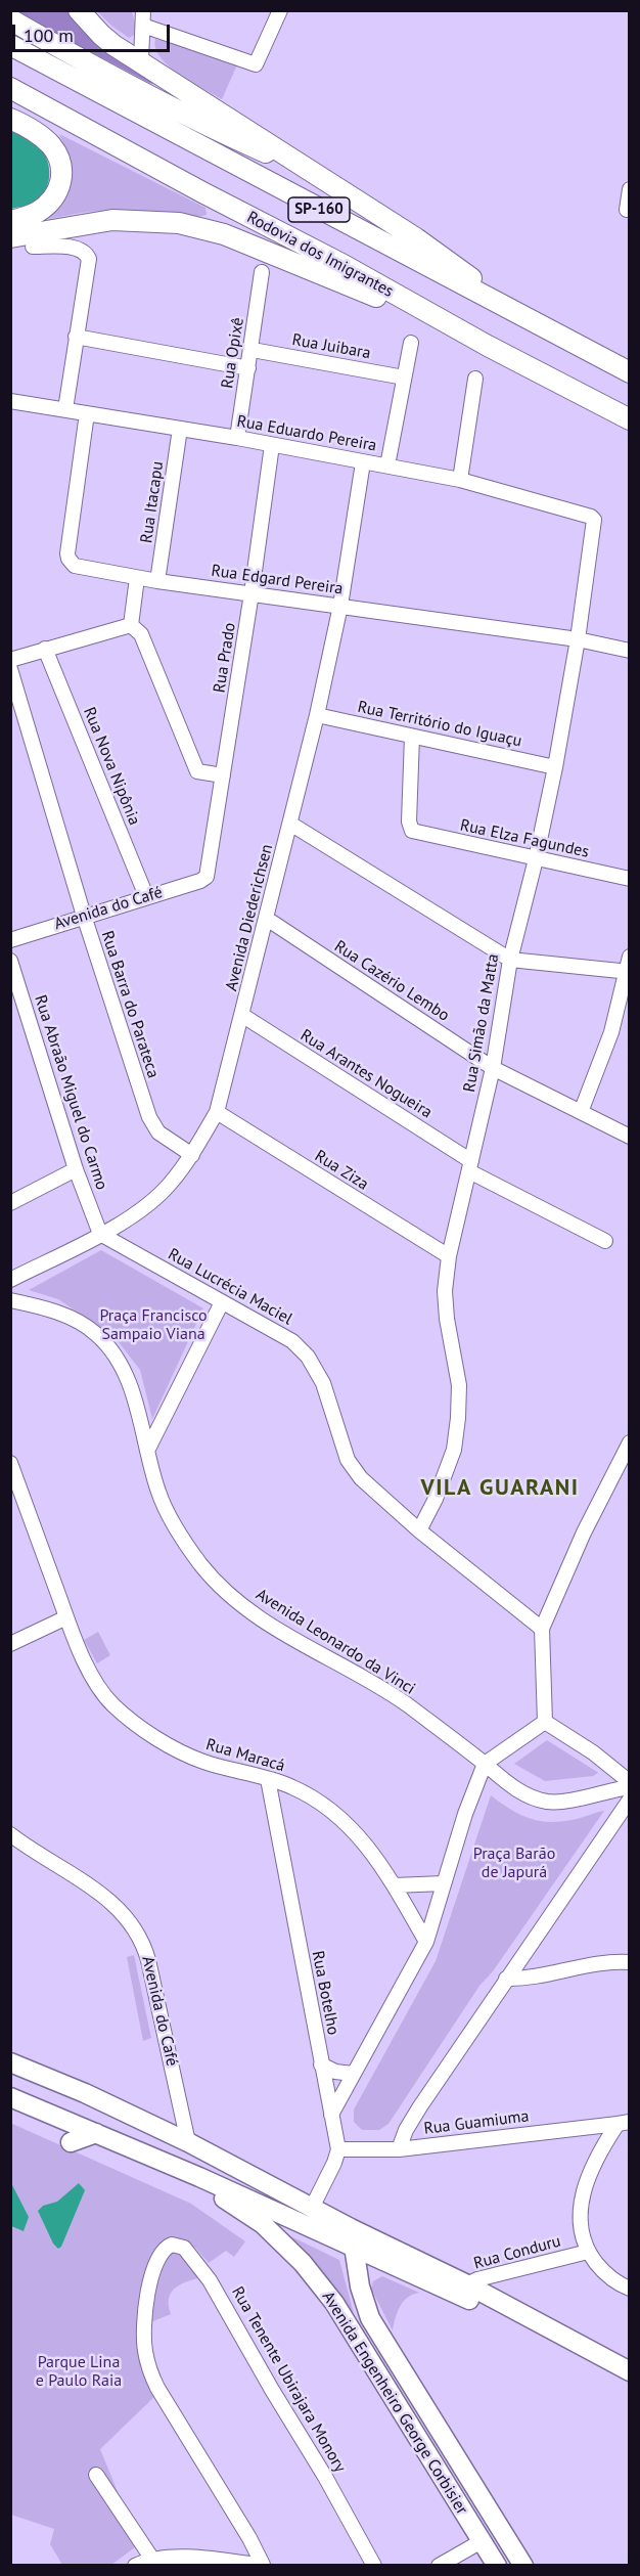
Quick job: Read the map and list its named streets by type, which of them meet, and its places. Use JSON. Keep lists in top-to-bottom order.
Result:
{
  "streets": {
    "highway": ["SP-160", "Rodovia dos Imigrantes"],
    "main road": ["Avenida do Café", "Avenida Engenheiro George Corbisier"],
    "street": [
      "Rua Juibara",
      "Rua Opixê",
      "Rua Eduardo Pereira",
      "Rua Itacapu",
      "Rua Edgard Pereira",
      "Rua Prado",
      "Rua Território do Iguaçu",
      "Rua Nova Nipônia",
      "Rua Elza Fagundes",
      "Avenida Diederichsen",
      "Rua Cazério Lembo",
      "Rua Barra do Parateca",
      "Rua Simão da Matta",
      "Rua Arantes Nogueira",
      "Rua Abraão Miguel do Carmo",
      "Rua Ziza",
      "Rua Lucrécia Maciel",
      "Avenida Leonardo da Vinci",
      "Rua Maracá",
      "Rua Botelho",
      "Rua Guamiuma",
      "Rua Conduru",
      "Rua Tenente Ubirajara Monory"
    ]
  },
  "crossings": [
    ["Rua Juibara", "Rua Opixê"],
    ["Rua Opixê", "Rua Eduardo Pereira"],
    ["Rua Eduardo Pereira", "Rua Itacapu"],
    ["Rua Eduardo Pereira", "Rua Edgard Pereira"],
    ["Rua Eduardo Pereira", "Rua Prado"],
    ["Rua Eduardo Pereira", "Avenida Diederichsen"],
    ["Rua Eduardo Pereira", "Rua Simão da Matta"],
    ["Rua Itacapu", "Rua Edgard Pereira"],
    ["Rua Edgard Pereira", "Rua Prado"],
    ["Rua Edgard Pereira", "Avenida Diederichsen"],
    ["Rua Edgard Pereira", "Rua Simão da Matta"],
    ["Rua Prado", "Avenida do Café"],
    ["Rua Território do Iguaçu", "Rua Elza Fagundes"],
    ["Rua Território do Iguaçu", "Avenida Diederichsen"],
    ["Rua Território do Iguaçu", "Rua Simão da Matta"],
    ["Rua Nova Nipônia", "Avenida do Café"],
    ["Rua Elza Fagundes", "Rua Simão da Matta"],
    ["Avenida do Café", "Rua Barra do Parateca"],
    ["Avenida do Café", "Avenida Engenheiro George Corbisier"],
    ["Avenida Diederichsen", "Rua Cazério Lembo"],
    ["Avenida Diederichsen", "Rua Barra do Parateca"],
    ["Avenida Diederichsen", "Rua Arantes Nogueira"],
    ["Avenida Diederichsen", "Rua Abraão Miguel do Carmo"],
    ["Avenida Diederichsen", "Rua Ziza"],
    ["Avenida Diederichsen", "Rua Lucrécia Maciel"],
    ["Avenida Diederichsen", "Avenida Leonardo da Vinci"],
    ["Rua Cazério Lembo", "Rua Simão da Matta"],
    ["Rua Simão da Matta", "Rua Arantes Nogueira"],
    ["Rua Simão da Matta", "Rua Ziza"],
    ["Rua Simão da Matta", "Rua Lucrécia Maciel"],
    ["Rua Abraão Miguel do Carmo", "Rua Lucrécia Maciel"],
    ["Rua Maracá", "Rua Botelho"],
    ["Rua Botelho", "Rua Guamiuma"]
  ],
  "districts": ["VILA GUARANI"],
  "parks": ["Praça Francisco Sampaio Viana", "Praça Barão de Japurá", "Parque Lina e Paulo Raia"],
  "scale_bar": "100 m"
}
